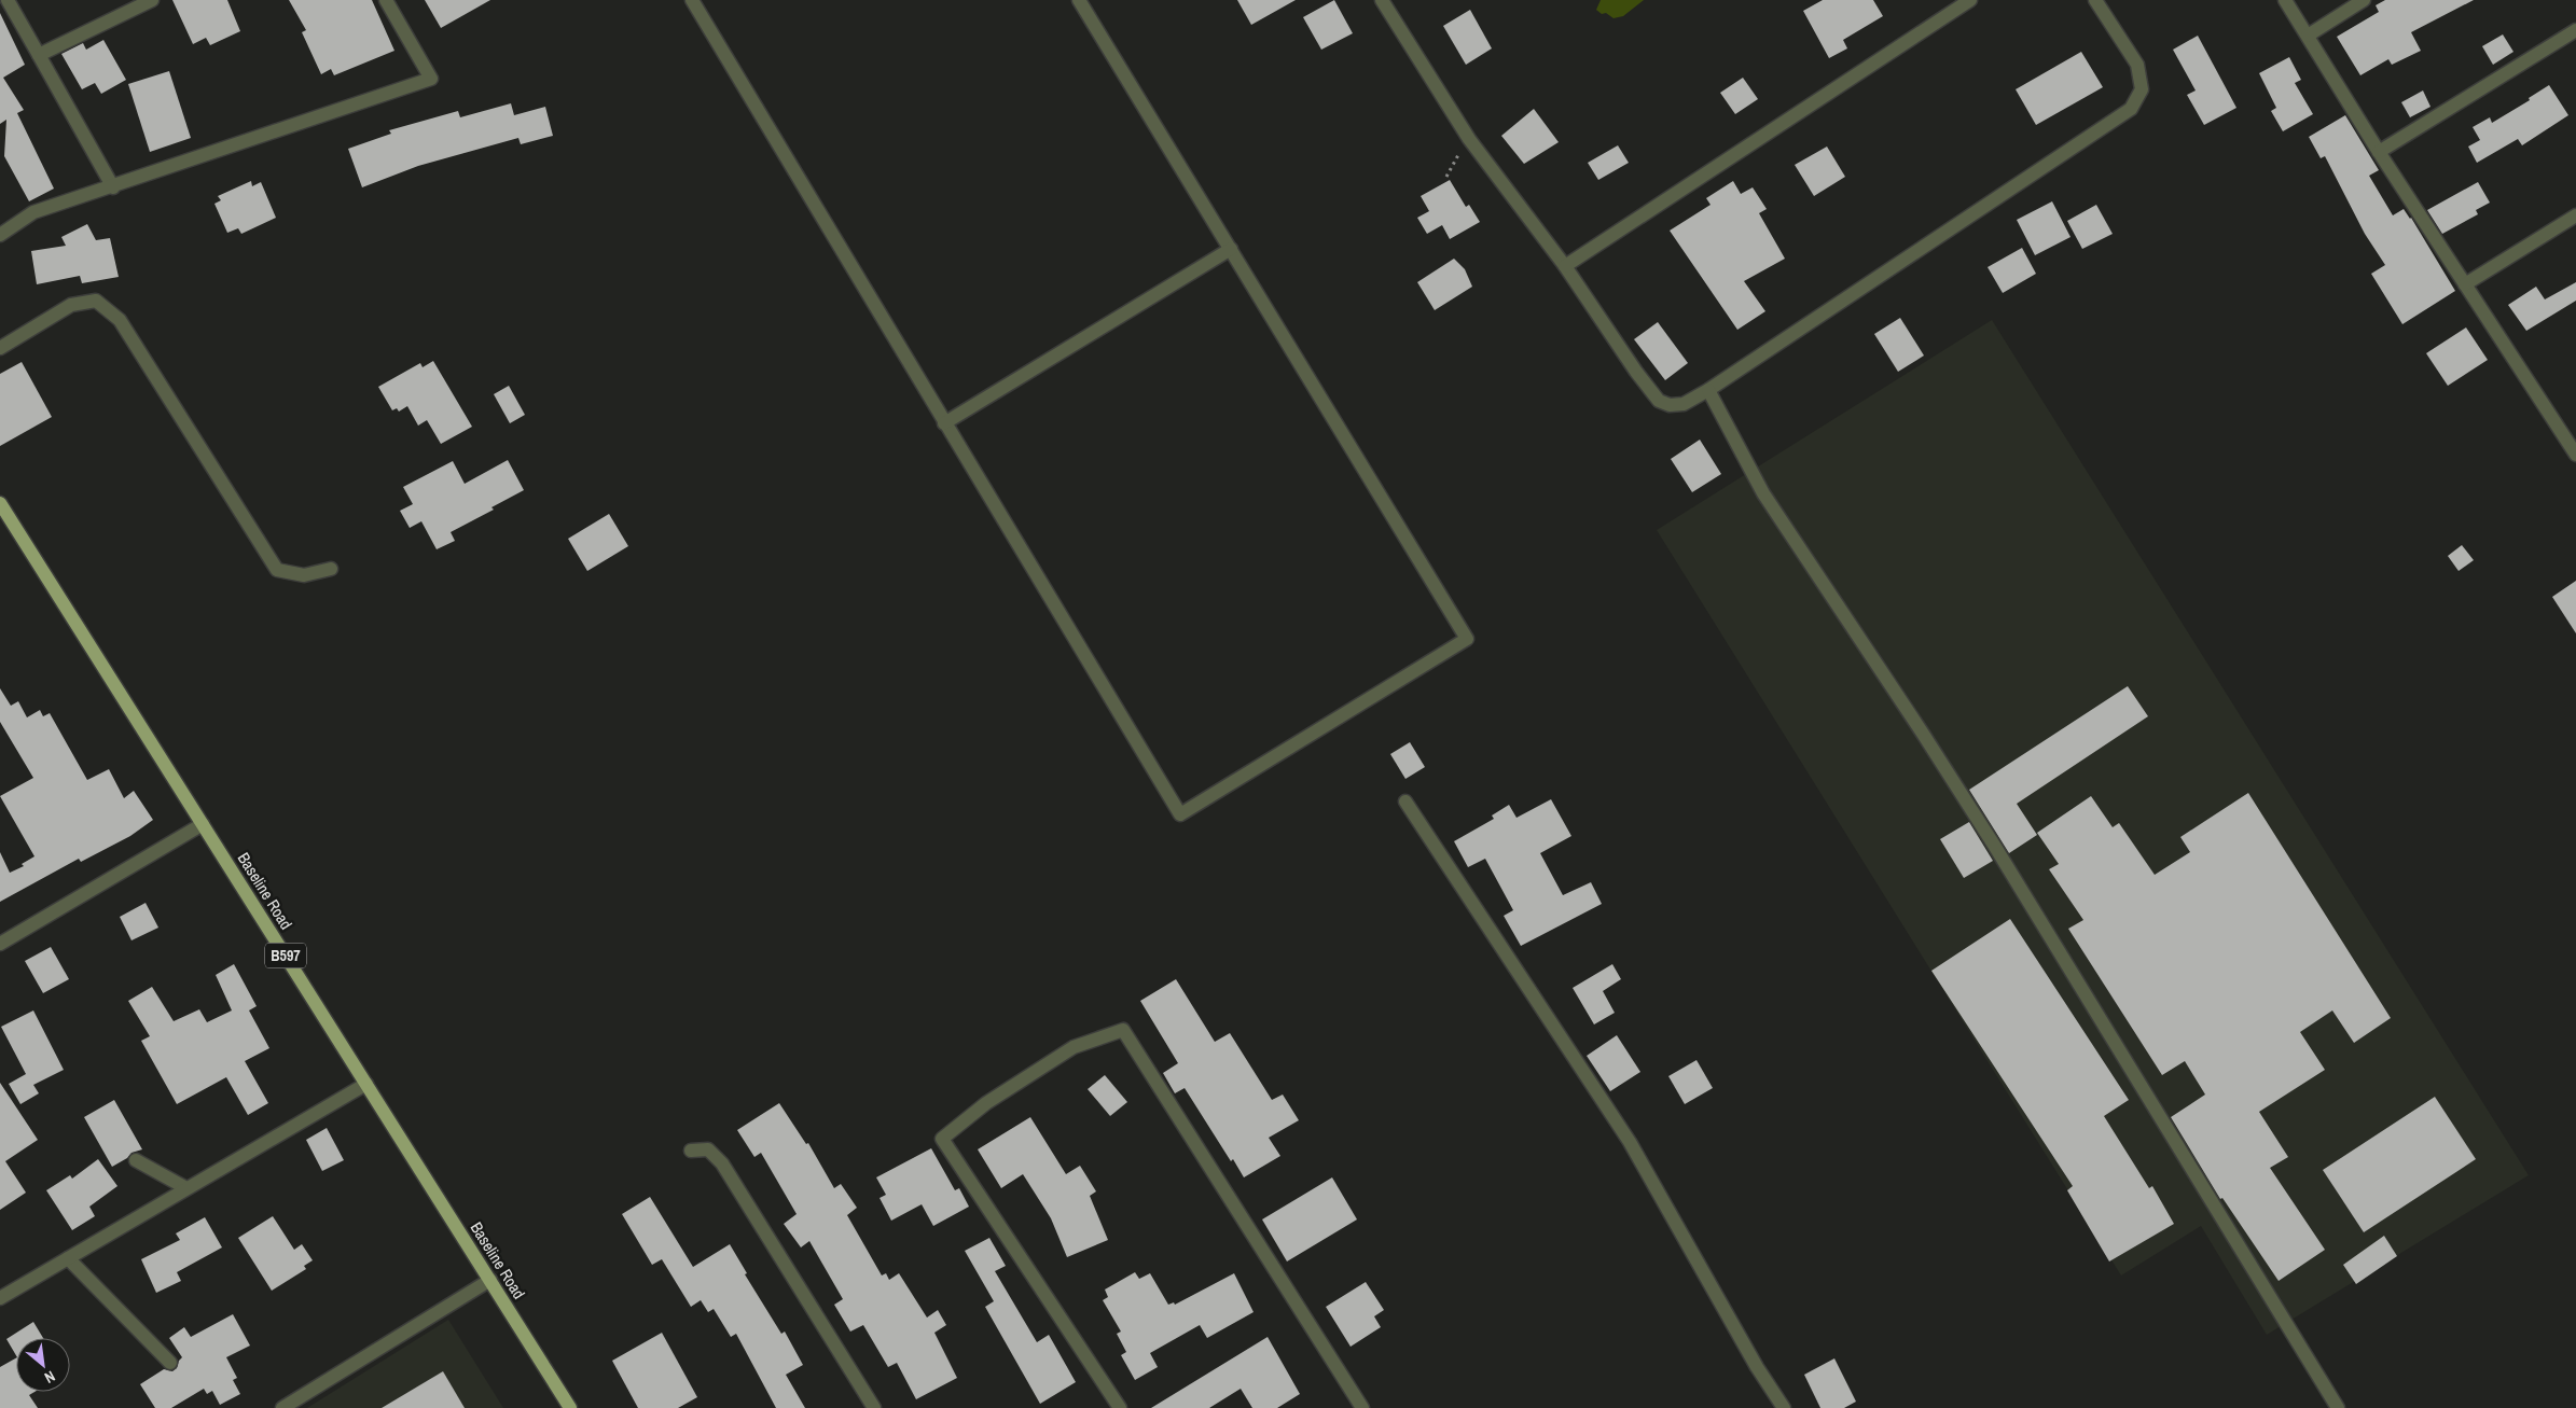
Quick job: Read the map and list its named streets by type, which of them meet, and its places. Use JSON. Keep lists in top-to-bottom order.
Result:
{
  "streets": {
    "main road": ["Baseline Road", "B597"]
  },
  "north": "bottom right"
}
